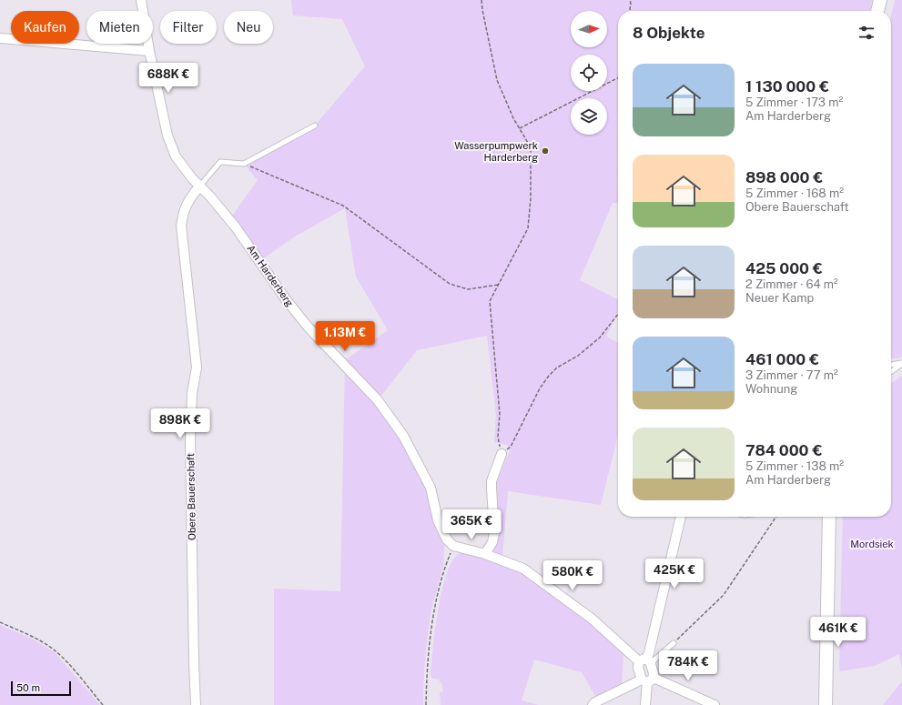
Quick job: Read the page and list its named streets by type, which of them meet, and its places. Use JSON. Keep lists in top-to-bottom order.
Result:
{
  "streets": {
    "street": ["Am Harderberg", "Obere Bauerschaft"]
  },
  "crossings": [
    ["Am Harderberg", "Obere Bauerschaft"]
  ],
  "parks": ["Mordsiek"],
  "places": ["Wasserpumpwerk Harderberg"],
  "scale_bar": "50 m",
  "north": "right",
  "page": {
    "chip": [
      "Kaufen",
      "Mieten",
      "Filter",
      "Neu"
    ],
    "heading": "8 Objekte",
    "list": [
      {
        "name": "1 130 000 €",
        "note": "5 Zimmer · 173 m² · Am Harderberg"
      },
      {
        "name": "898 000 €",
        "note": "5 Zimmer · 168 m² · Obere Bauerschaft"
      },
      {
        "name": "425 000 €",
        "note": "2 Zimmer · 64 m² · Neuer Kamp"
      },
      {
        "name": "461 000 €",
        "note": "3 Zimmer · 77 m² · Wohnung"
      },
      {
        "name": "784 000 €",
        "note": "5 Zimmer · 138 m² · Am Harderberg"
      }
    ],
    "price": [
      "688K €",
      "1.13M €",
      "898K €",
      "365K €",
      "425K €",
      "580K €",
      "461K €",
      "784K €"
    ],
    "scale": "50 m"
  }
}
